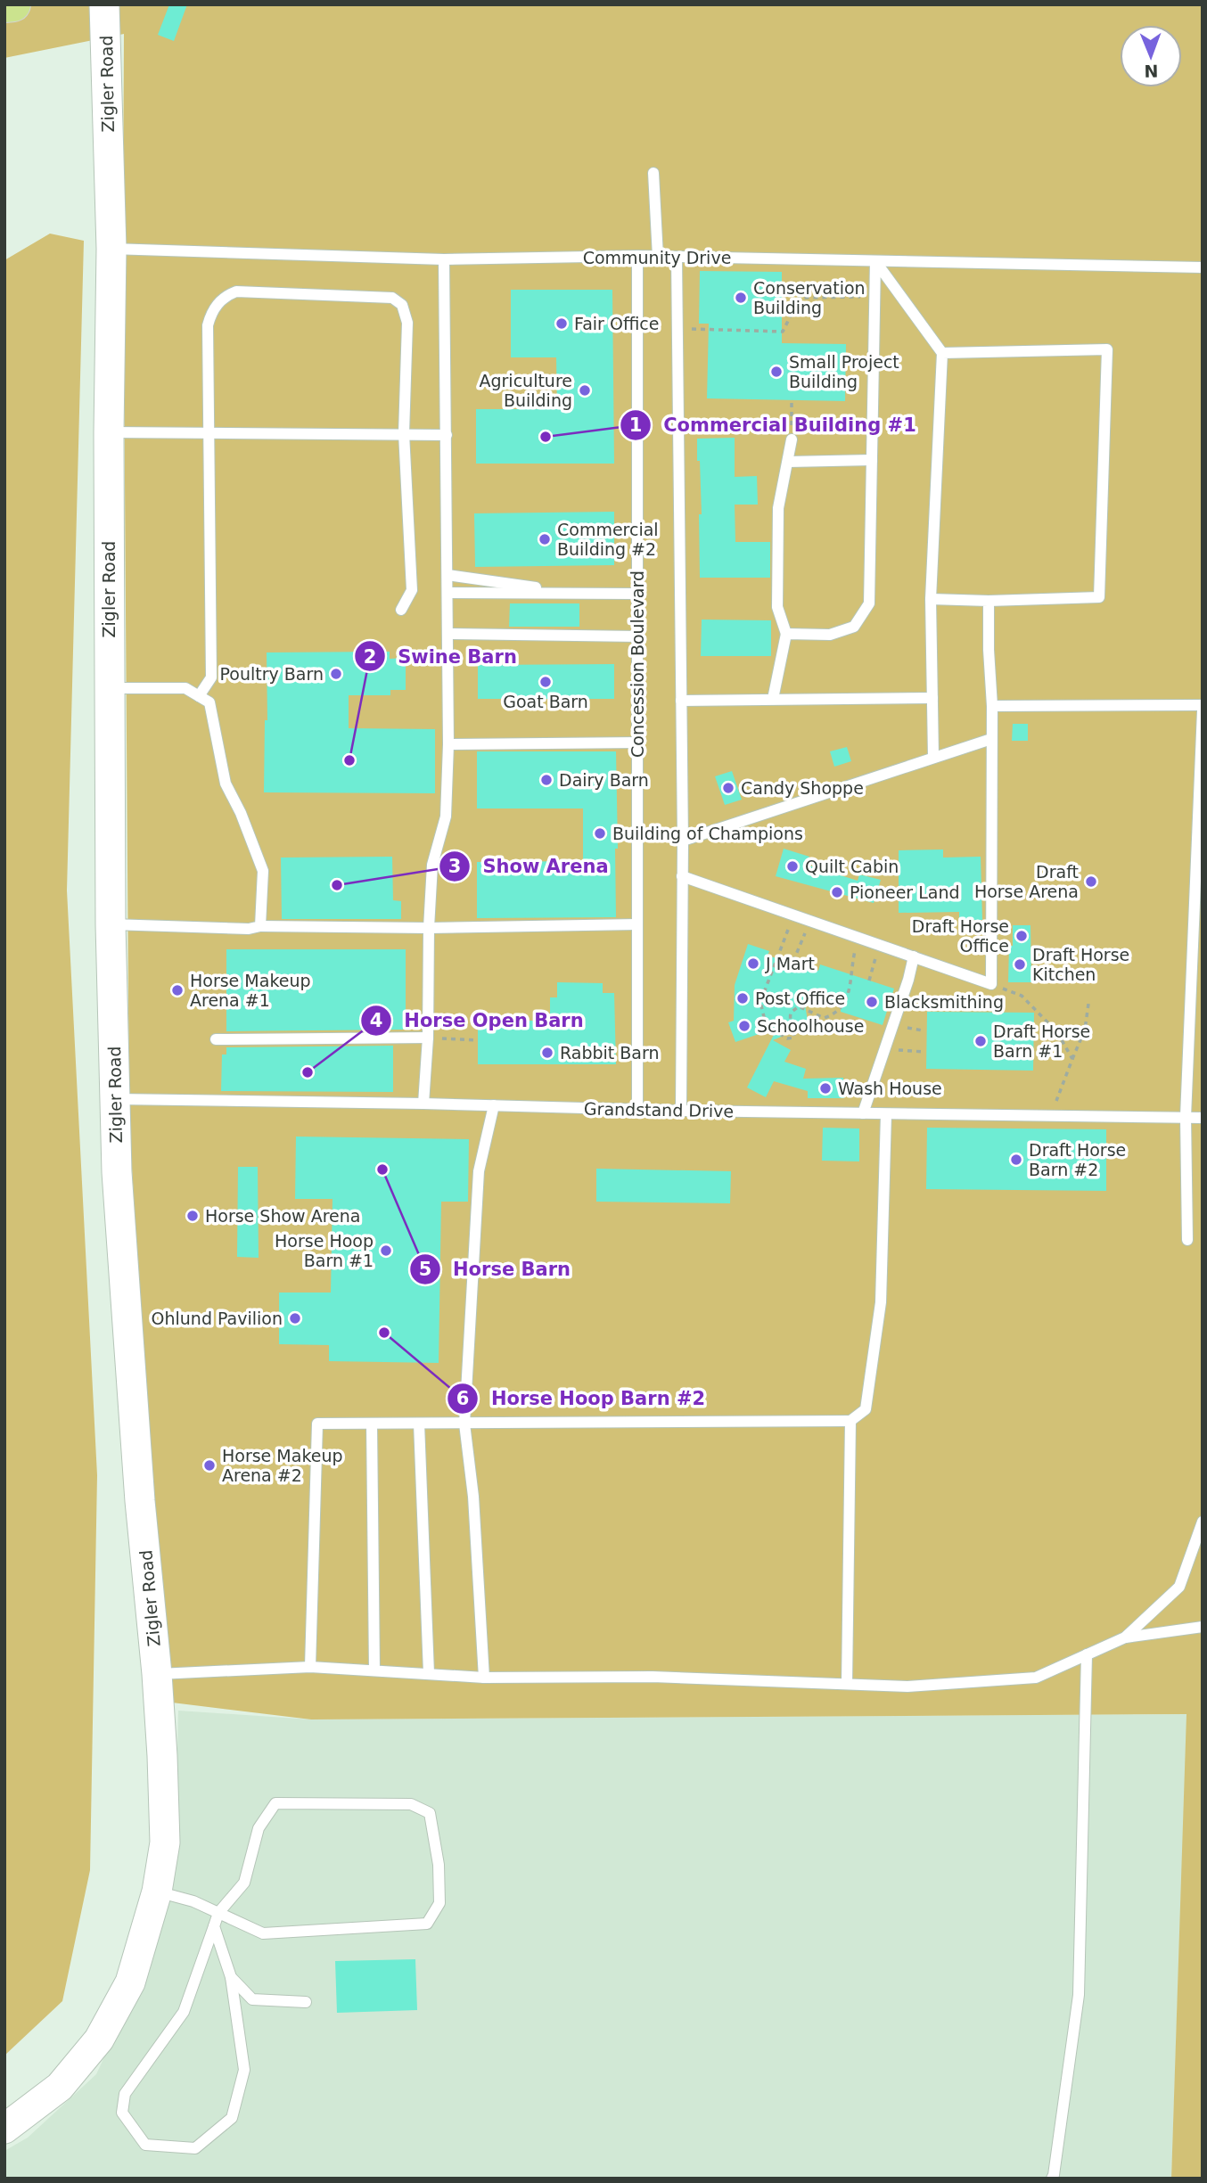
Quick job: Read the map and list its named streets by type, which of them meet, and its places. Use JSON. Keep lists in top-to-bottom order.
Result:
{
  "streets": {
    "street": ["Zigler Road"],
    "lane": ["Community Drive", "Concession Boulevard", "Grandstand Drive"]
  },
  "crossings": [
    ["Zigler Road", "Community Drive"],
    ["Zigler Road", "Grandstand Drive"],
    ["Community Drive", "Concession Boulevard"],
    ["Concession Boulevard", "Grandstand Drive"]
  ],
  "places": [
    "Conservation Building",
    "Fair Office",
    "Small Project Building",
    "Agriculture Building",
    "Commercial Building #1",
    "Commercial Building #2",
    "Poultry Barn",
    "Goat Barn",
    "Swine Barn",
    "Dairy Barn",
    "Candy Shoppe",
    "Building of Champions",
    "Quilt Cabin",
    "Draft Horse Arena",
    "Show Arena",
    "Pioneer Land",
    "Draft Horse Office",
    "J Mart",
    "Draft Horse Kitchen",
    "Horse Makeup Arena #1",
    "Post Office",
    "Blacksmithing",
    "Schoolhouse",
    "Draft Horse Barn #1",
    "Rabbit Barn",
    "Horse Open Barn",
    "Wash House",
    "Draft Horse Barn #2",
    "Horse Barn",
    "Horse Show Arena",
    "Horse Hoop Barn #1",
    "Ohlund Pavilion",
    "Horse Hoop Barn #2",
    "Horse Makeup Arena #2"
  ],
  "north": "bottom"
}
